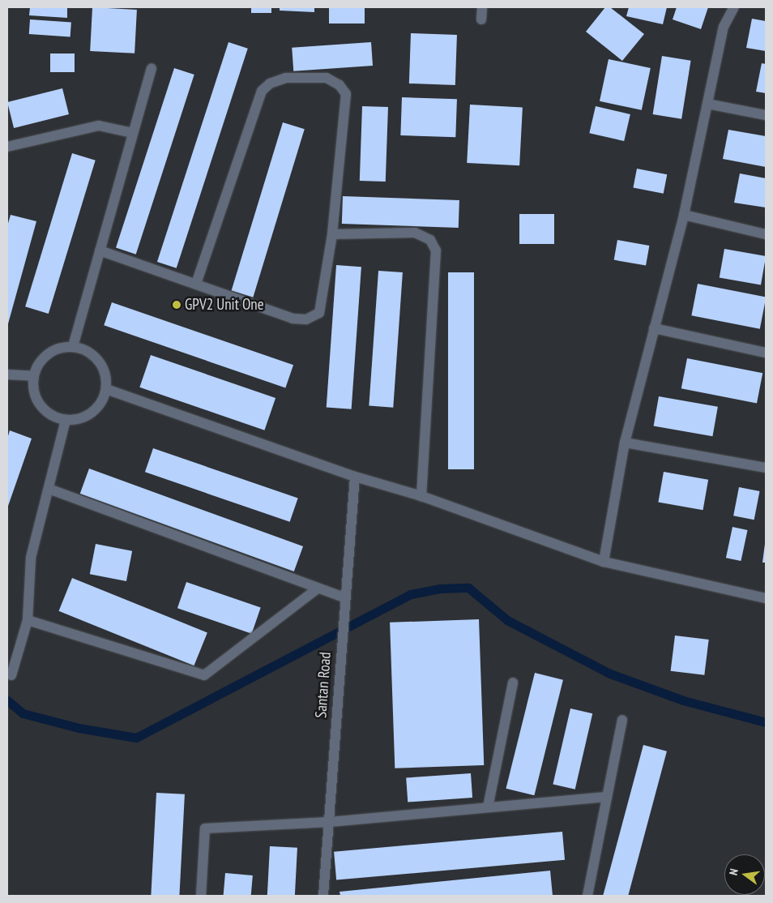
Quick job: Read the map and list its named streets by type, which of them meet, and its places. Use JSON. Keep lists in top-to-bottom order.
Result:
{
  "streets": {
    "street": ["Santan Road"]
  },
  "places": ["GPV2 Unit One"],
  "north": "left"
}
